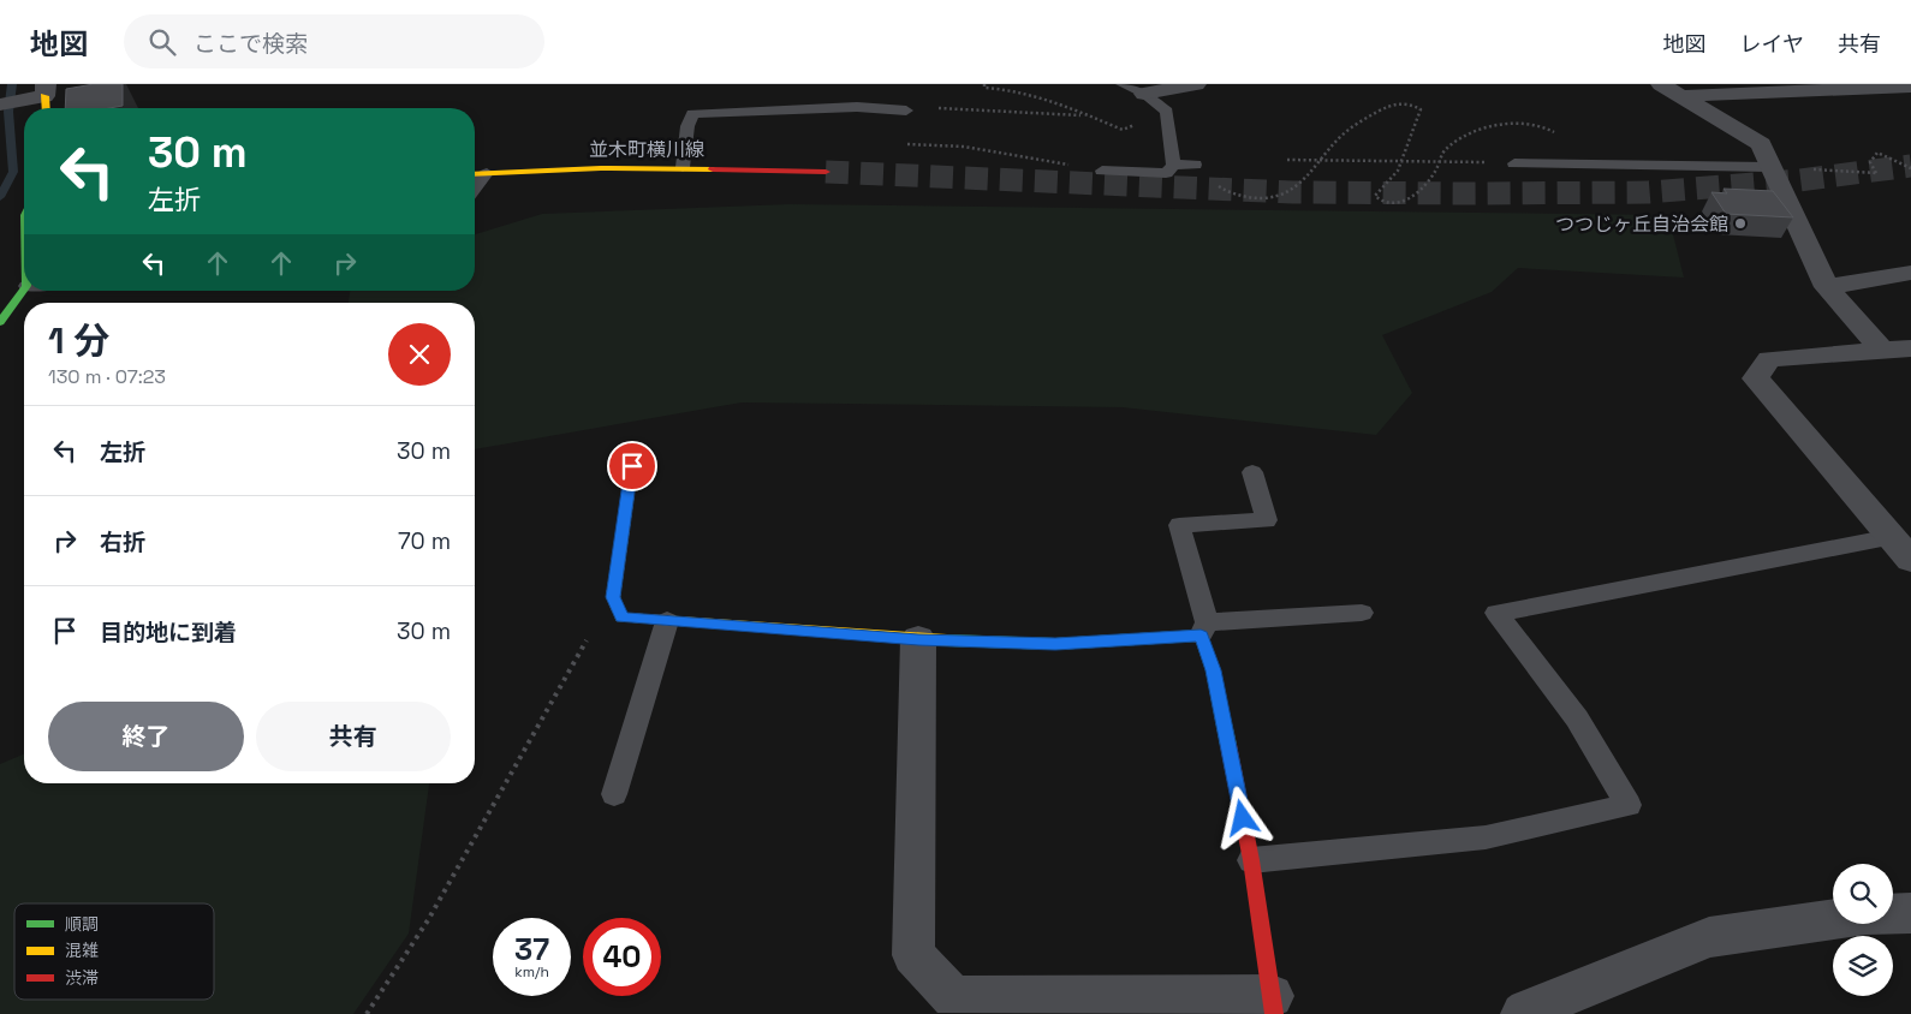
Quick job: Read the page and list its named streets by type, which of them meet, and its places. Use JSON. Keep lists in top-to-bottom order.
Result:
{
  "streets": {
    "street": ["並木町横川線"]
  },
  "places": ["つつじヶ丘自治会館"],
  "legend": ["順調", "混雑", "渋滞"],
  "page": {
    "header": "地図",
    "search": "ここで検索",
    "nav": ["地図", "レイヤ", "共有"],
    "turn": ["30 m", "左折"],
    "heading": ["1 分", "130 m · 07:23"],
    "list": [
      {
        "name": "左折",
        "value": "30 m"
      },
      {
        "name": "右折",
        "value": "70 m"
      },
      {
        "name": "目的地に到着",
        "value": "30 m"
      }
    ],
    "buttons": ["終了", "共有"],
    "speed": "37 km/h",
    "limit": "40"
  }
}
